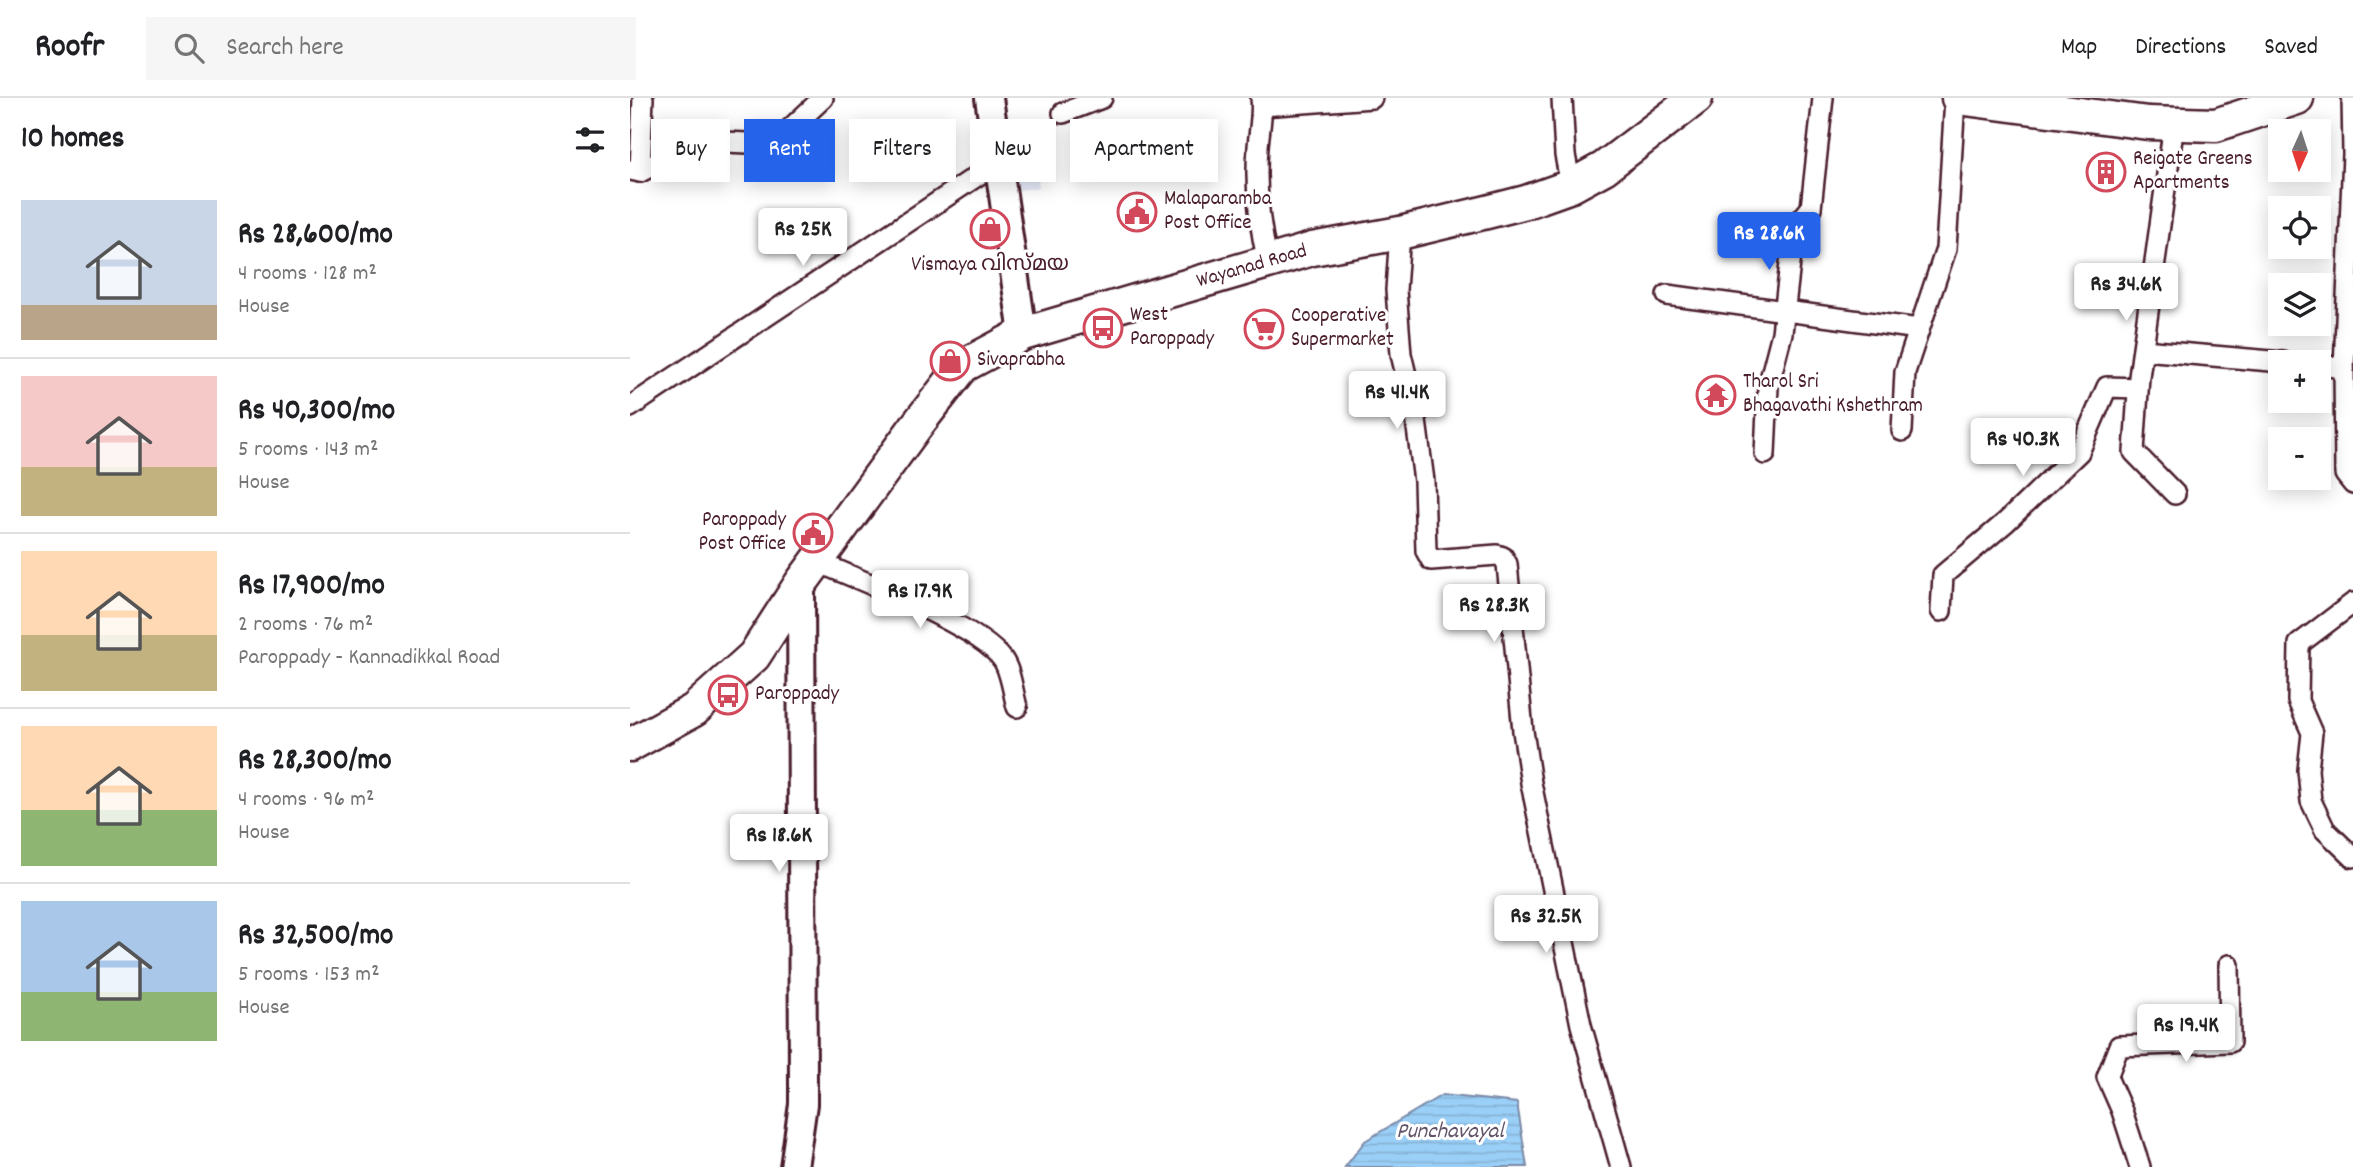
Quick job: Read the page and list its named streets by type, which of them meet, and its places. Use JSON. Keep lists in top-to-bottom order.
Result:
{
  "streets": {
    "highway": ["Wayanad Road"]
  },
  "water": ["Punchavayal"],
  "places": {
    "building": ["Reigate Greens Apartments"],
    "public building": ["Malaparamba Post Office", "Paroppady Post Office"],
    "shop": ["Vismaya വിസ്മയ", "Sivaprabha"],
    "bus stop": ["West Paroppady", "Paroppady"],
    "supermarket": ["Cooperative Supermarket"],
    "temple": ["Tharol Sri Bhagavathi Kshethram"]
  },
  "north": "bottom",
  "page": {
    "header": "Roofr",
    "search": "Search here",
    "nav": ["Map", "Directions", "Saved"],
    "heading": "10 homes",
    "map_buttons": ["+", "−"],
    "chip": [
      "Buy",
      "Rent",
      "Filters",
      "New",
      "Apartment"
    ],
    "list": [
      {
        "name": "Rs 28,600/mo",
        "note": "4 rooms · 128 m² · House"
      },
      {
        "name": "Rs 40,300/mo",
        "note": "5 rooms · 143 m² · House"
      },
      {
        "name": "Rs 17,900/mo",
        "note": "2 rooms · 76 m² · Paroppady - Kannadikkal Road"
      },
      {
        "name": "Rs 28,300/mo",
        "note": "4 rooms · 96 m² · House"
      },
      {
        "name": "Rs 32,500/mo",
        "note": "5 rooms · 153 m² · House"
      }
    ],
    "price": [
      "Rs 25K",
      "Rs 28.6K",
      "Rs 34.6K",
      "Rs 41.4K",
      "Rs 40.3K",
      "Rs 17.9K",
      "Rs 28.3K",
      "Rs 18.6K",
      "Rs 32.5K",
      "Rs 19.4K"
    ]
  }
}
